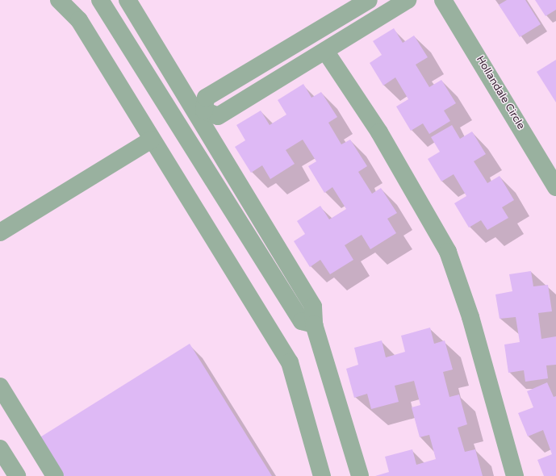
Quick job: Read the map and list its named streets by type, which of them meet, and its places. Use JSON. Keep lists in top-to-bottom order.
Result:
{
  "streets": {
    "street": ["Hollandale Circle"]
  }
}
